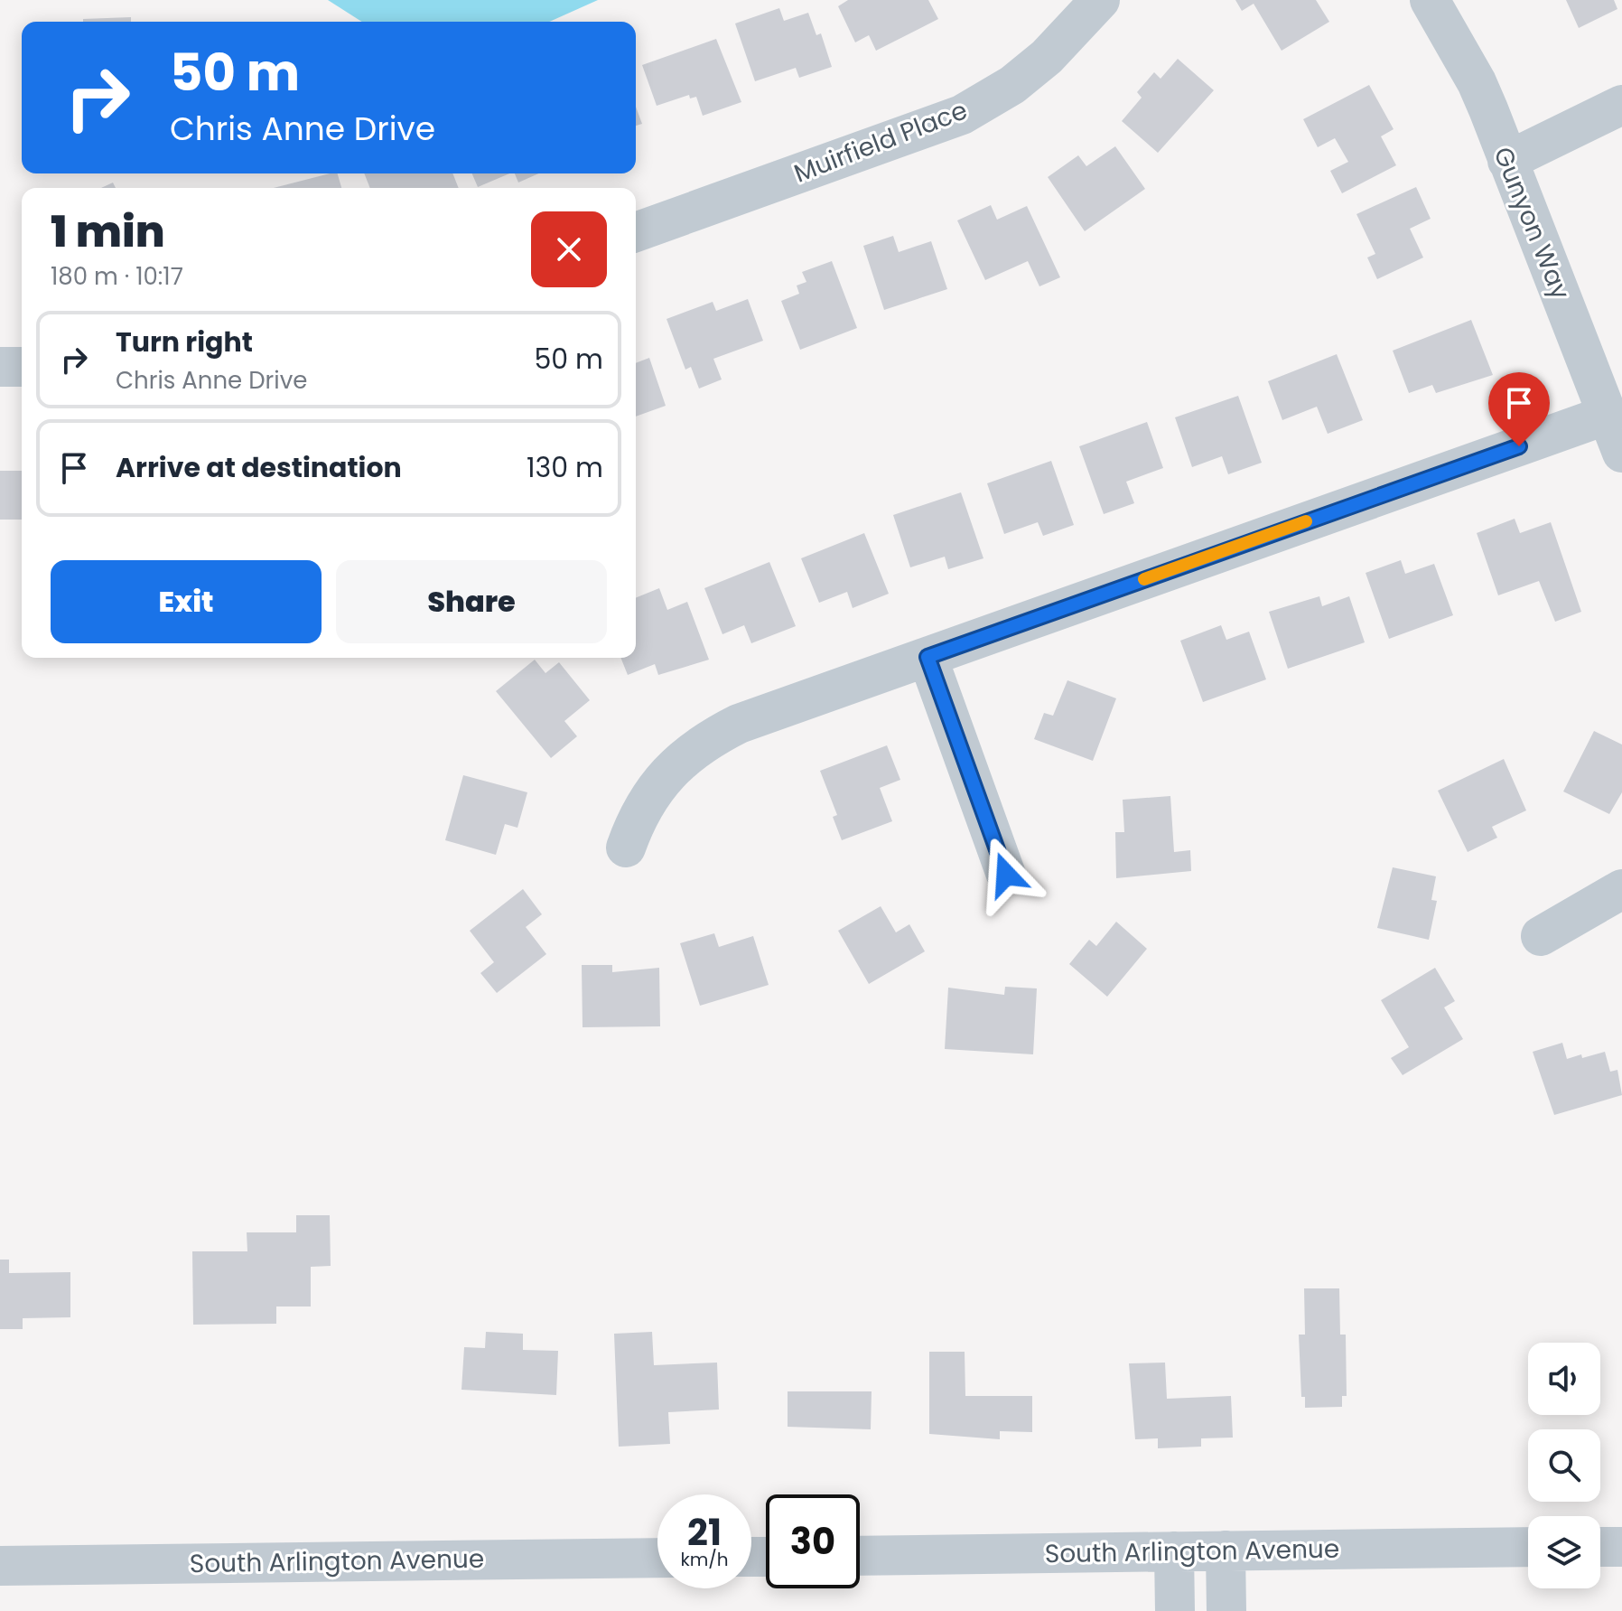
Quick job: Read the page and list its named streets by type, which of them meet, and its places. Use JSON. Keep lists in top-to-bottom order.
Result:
{
  "streets": {
    "street": ["Muirfield Place", "Gunyon Way", "South Arlington Avenue"]
  },
  "page": {
    "turn": ["50 m", "Chris Anne Drive"],
    "heading": ["1 min", "180 m · 10:17"],
    "list": [
      {
        "name": "Turn right",
        "note": "Chris Anne Drive",
        "value": "50 m"
      },
      {
        "name": "Arrive at destination",
        "value": "130 m"
      }
    ],
    "buttons": ["Exit", "Share"],
    "speed": "21 km/h",
    "limit": "30"
  }
}
